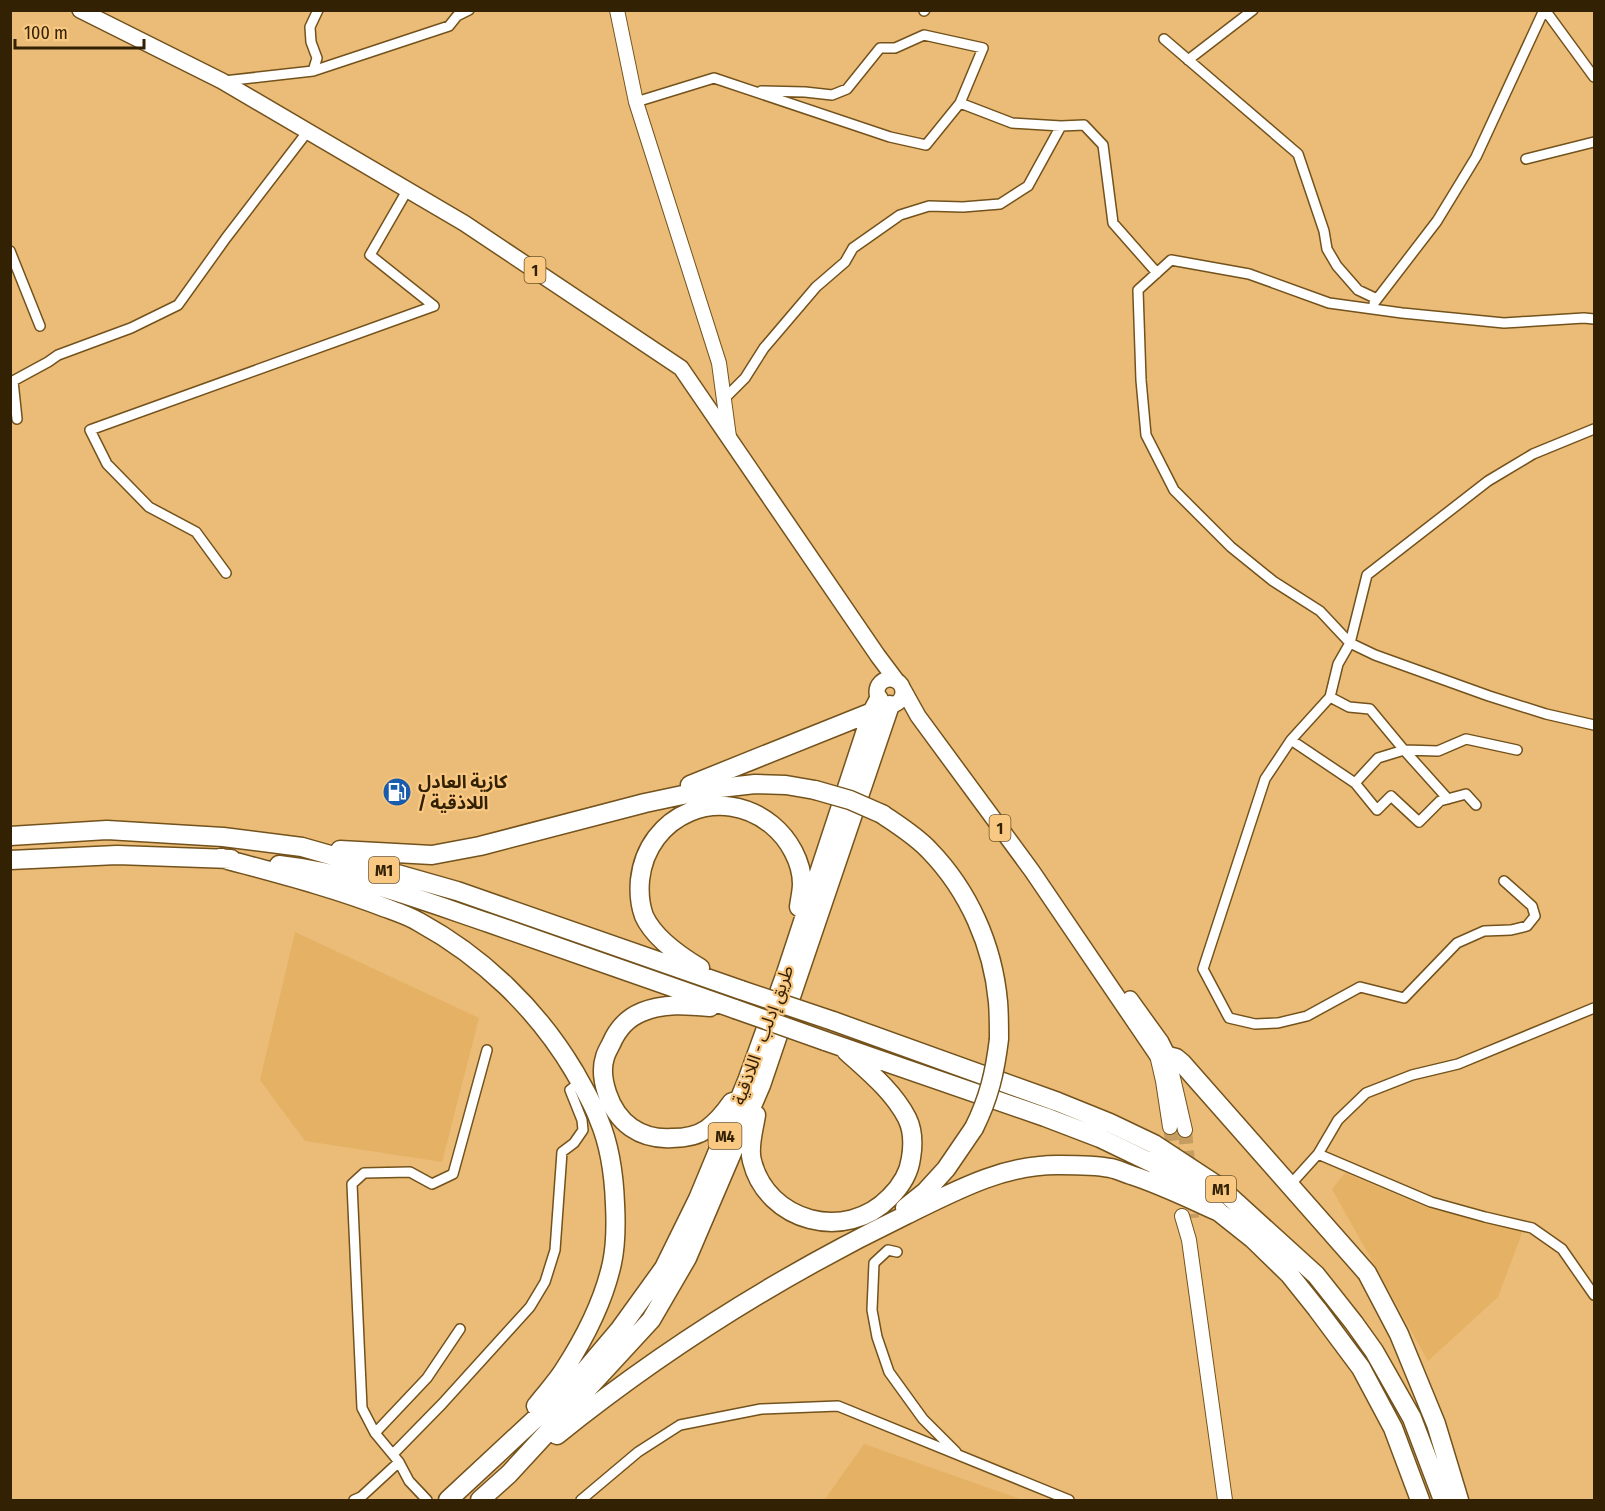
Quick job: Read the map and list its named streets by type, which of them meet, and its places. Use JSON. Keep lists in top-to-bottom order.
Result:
{
  "streets": {
    "highway": ["M1", "طريق إدلب - اللاذقية", "M4"],
    "main road": ["1"]
  },
  "crossings": [
    ["1", "طريق إدلب - اللاذقية"]
  ],
  "places": {
    "fuel station": ["كازية العادل / اللاذقية"]
  },
  "scale_bar": "100 m"
}
